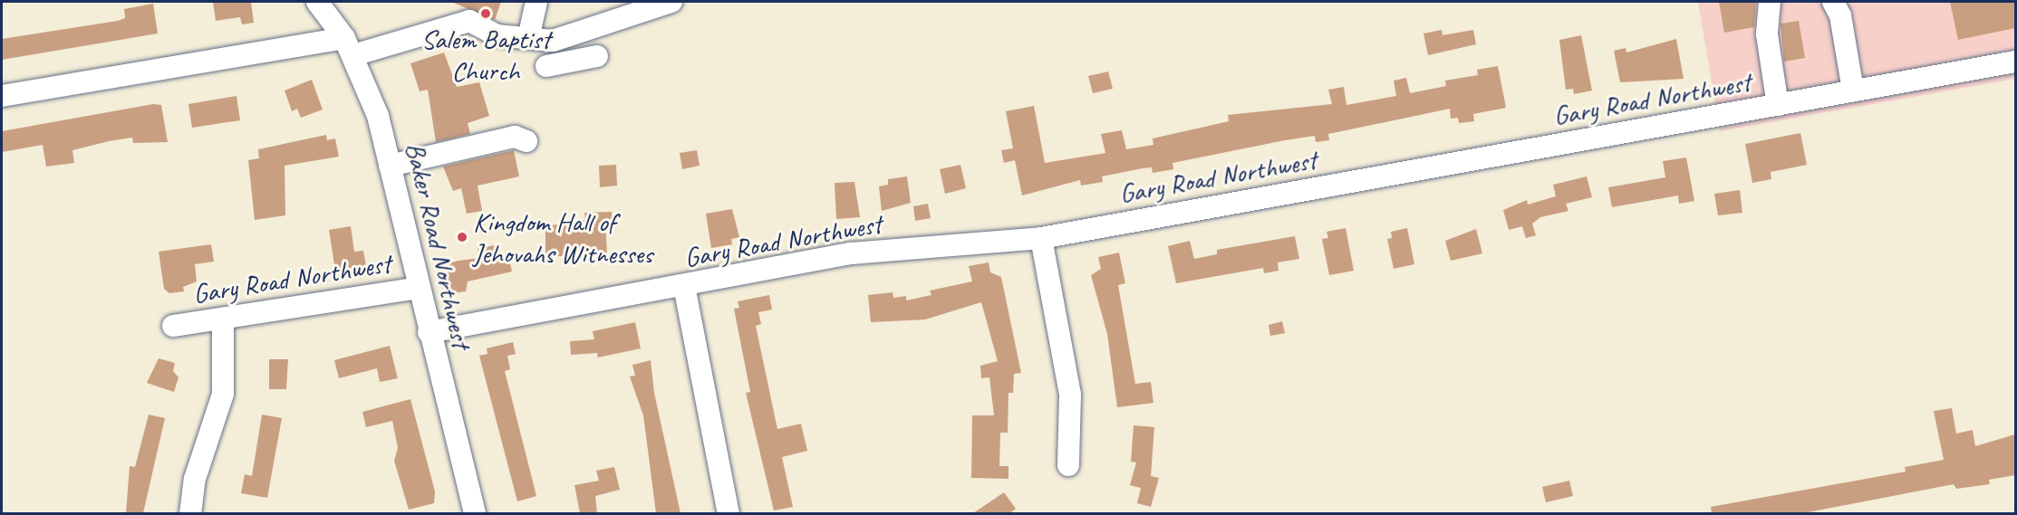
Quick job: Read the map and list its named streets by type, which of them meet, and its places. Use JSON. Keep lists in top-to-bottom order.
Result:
{
  "streets": {
    "street": ["Gary Road Northwest", "Baker Road Northwest"]
  },
  "crossings": [
    ["Gary Road Northwest", "Baker Road Northwest"]
  ],
  "places": ["Salem Baptist Church", "Kingdom Hall of Jehovahs Witnesses"]
}
